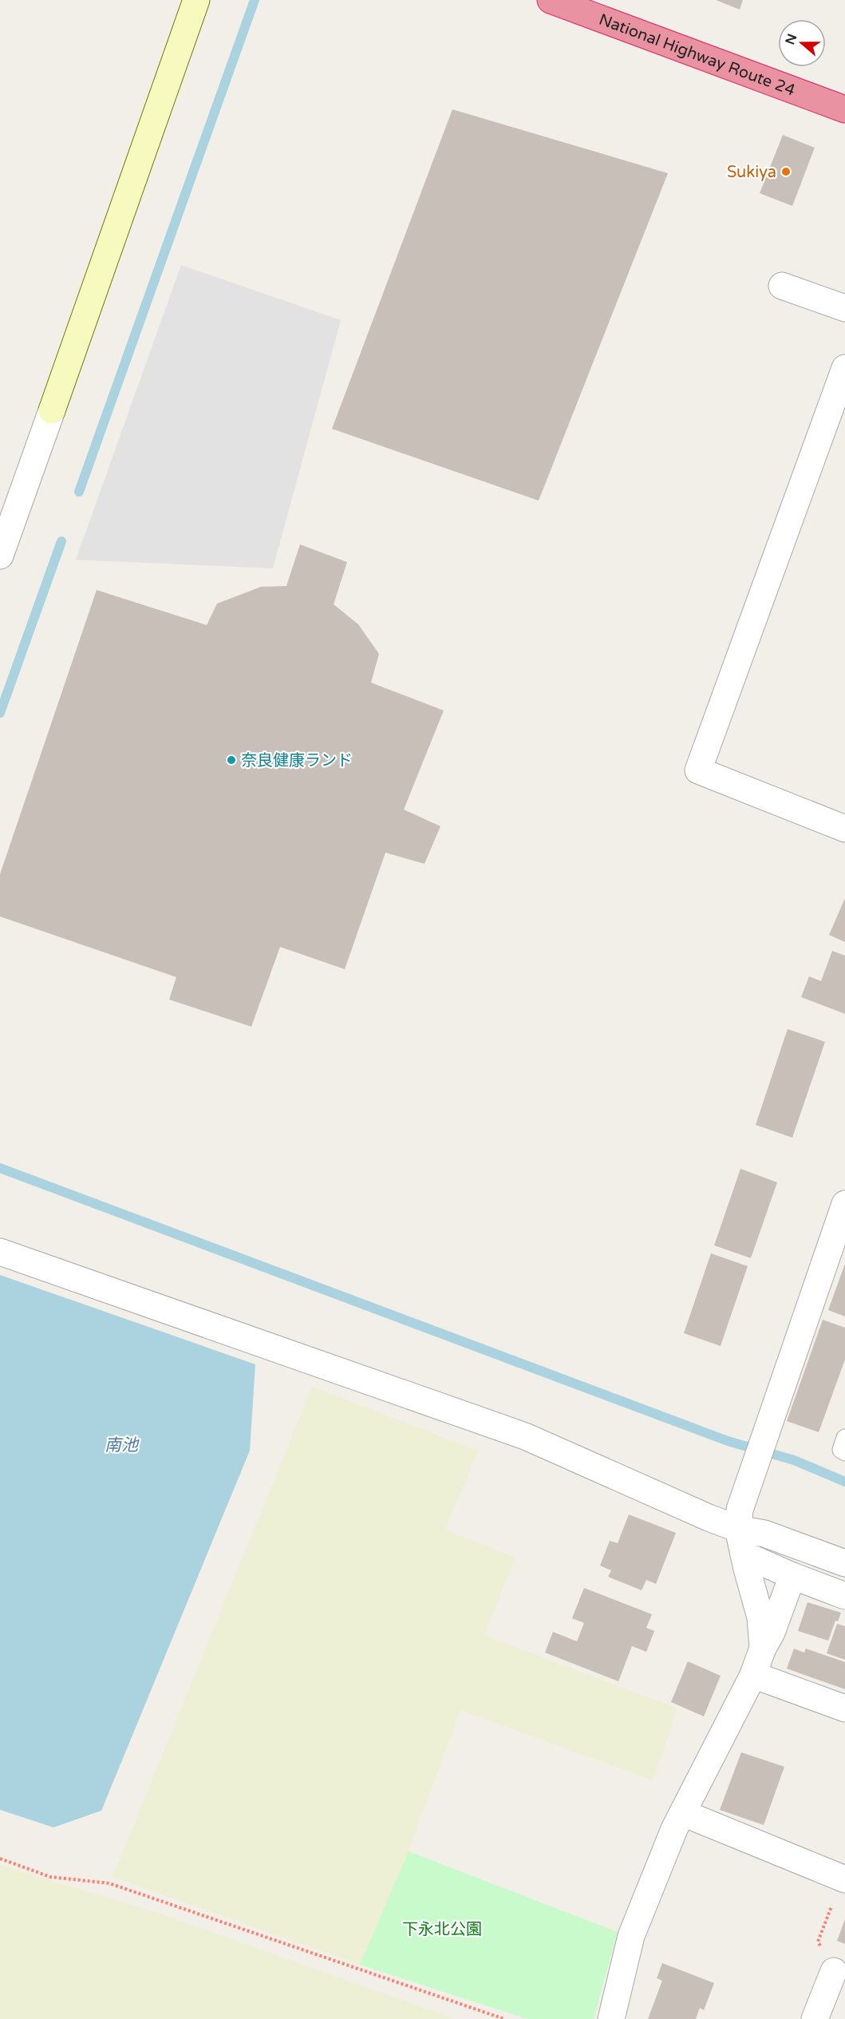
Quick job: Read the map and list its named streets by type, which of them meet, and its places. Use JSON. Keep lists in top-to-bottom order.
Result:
{
  "streets": {
    "highway": ["National Highway Route 24"]
  },
  "water": ["南池"],
  "parks": ["下永北公園"],
  "places": ["Sukiya", "奈良健康ランド"],
  "north": "left"
}
